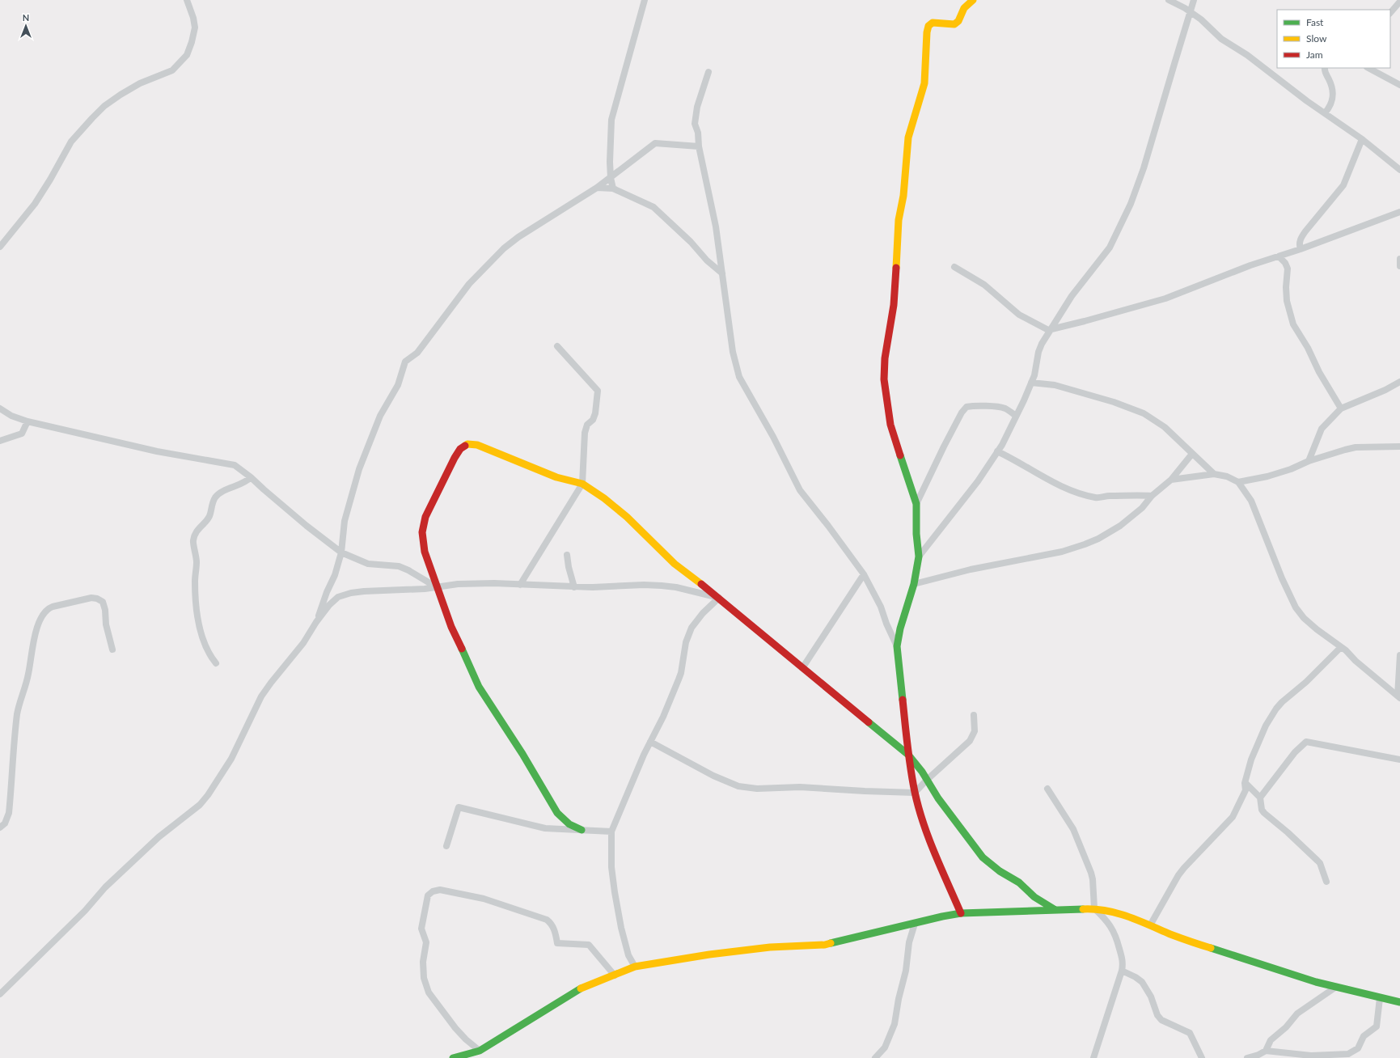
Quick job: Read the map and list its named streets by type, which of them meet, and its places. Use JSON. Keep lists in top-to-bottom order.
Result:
{
  "legend": ["Fast", "Slow", "Jam"],
  "north": "top"
}
